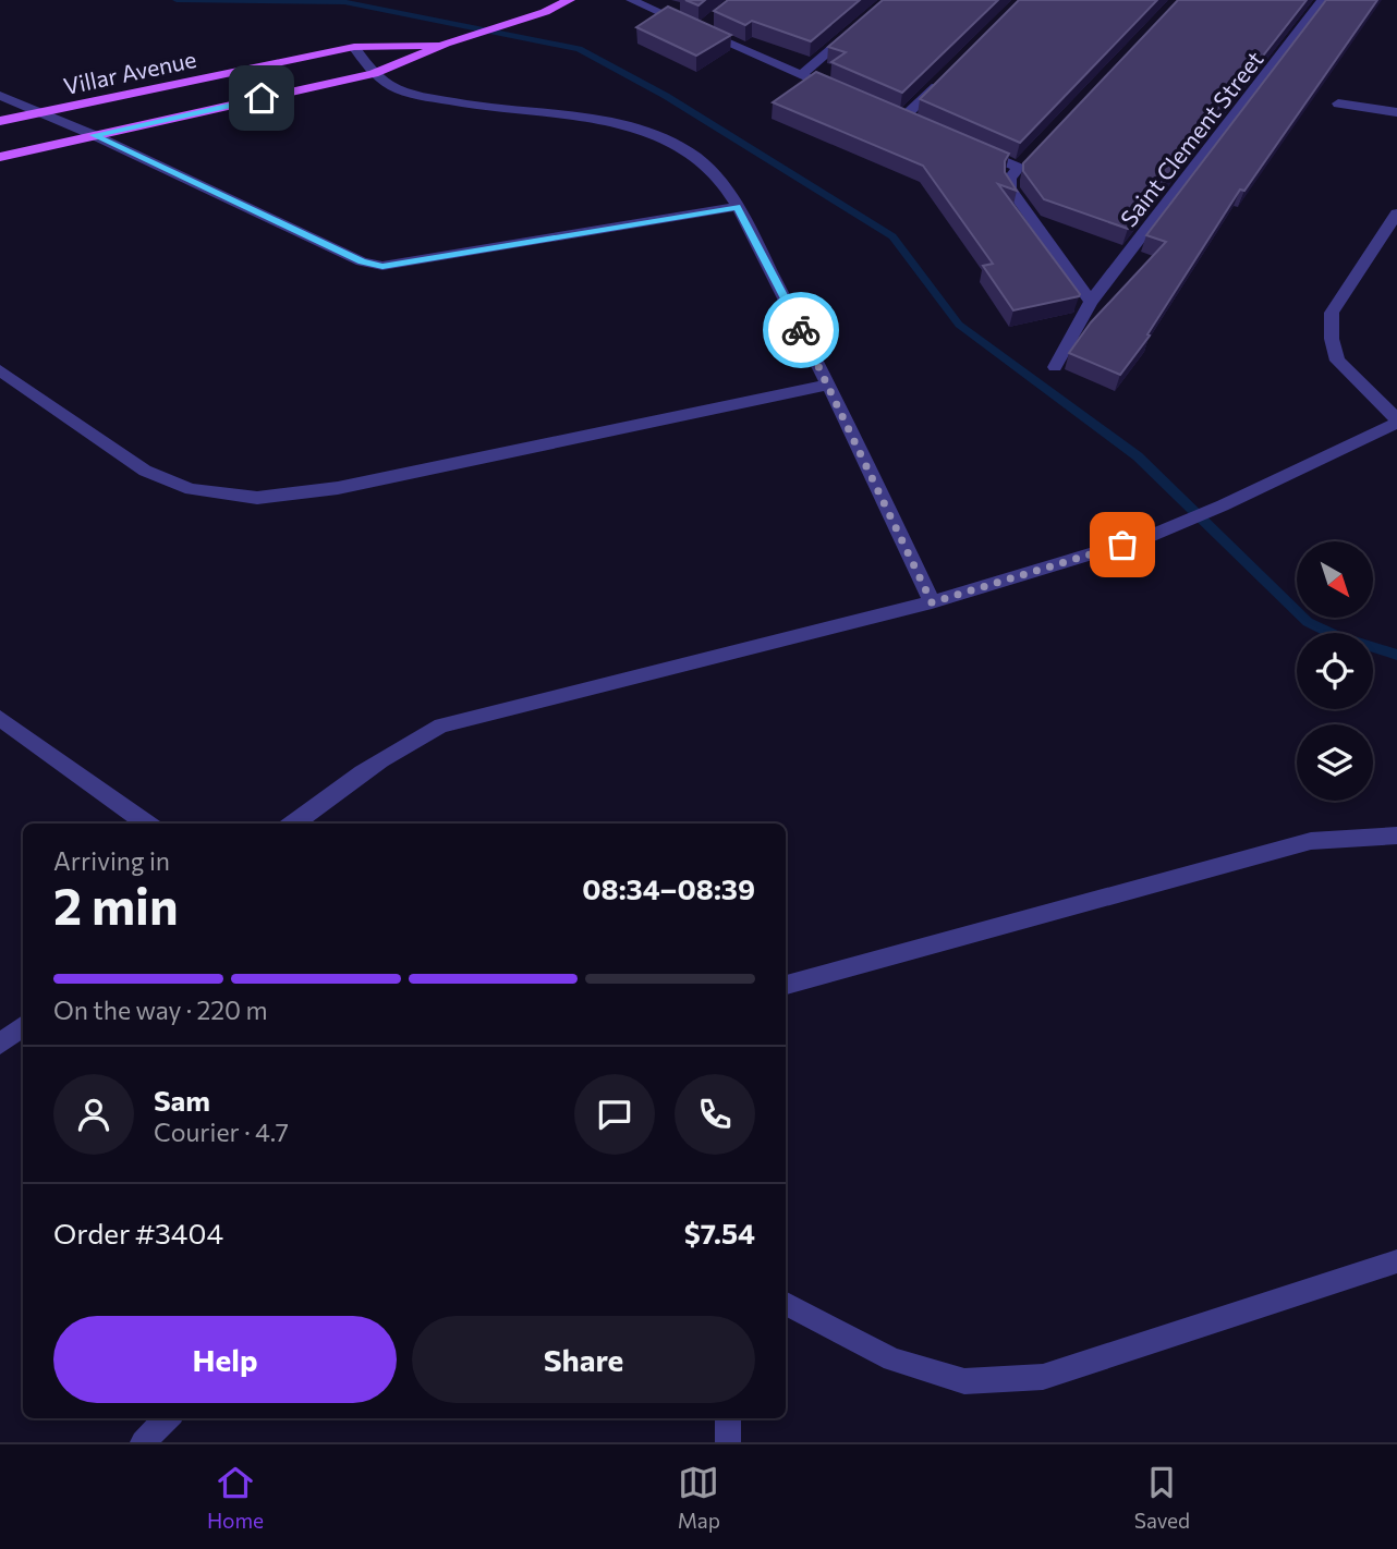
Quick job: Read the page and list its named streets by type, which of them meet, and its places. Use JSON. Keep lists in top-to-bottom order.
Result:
{
  "streets": {
    "main road": ["Villar Avenue"],
    "street": ["Saint Clement Street"]
  },
  "north": "bottom right",
  "page": {
    "heading": ["2 min", "Arriving in", "08:34–08:39"],
    "panel": [
      "Sam",
      "Courier · 4.7",
      "Order #3404",
      "$7.54"
    ],
    "bar": "On the way · 220 m",
    "buttons": ["Help", "Share"],
    "tabs": ["Home", "Map", "Saved"]
  }
}
